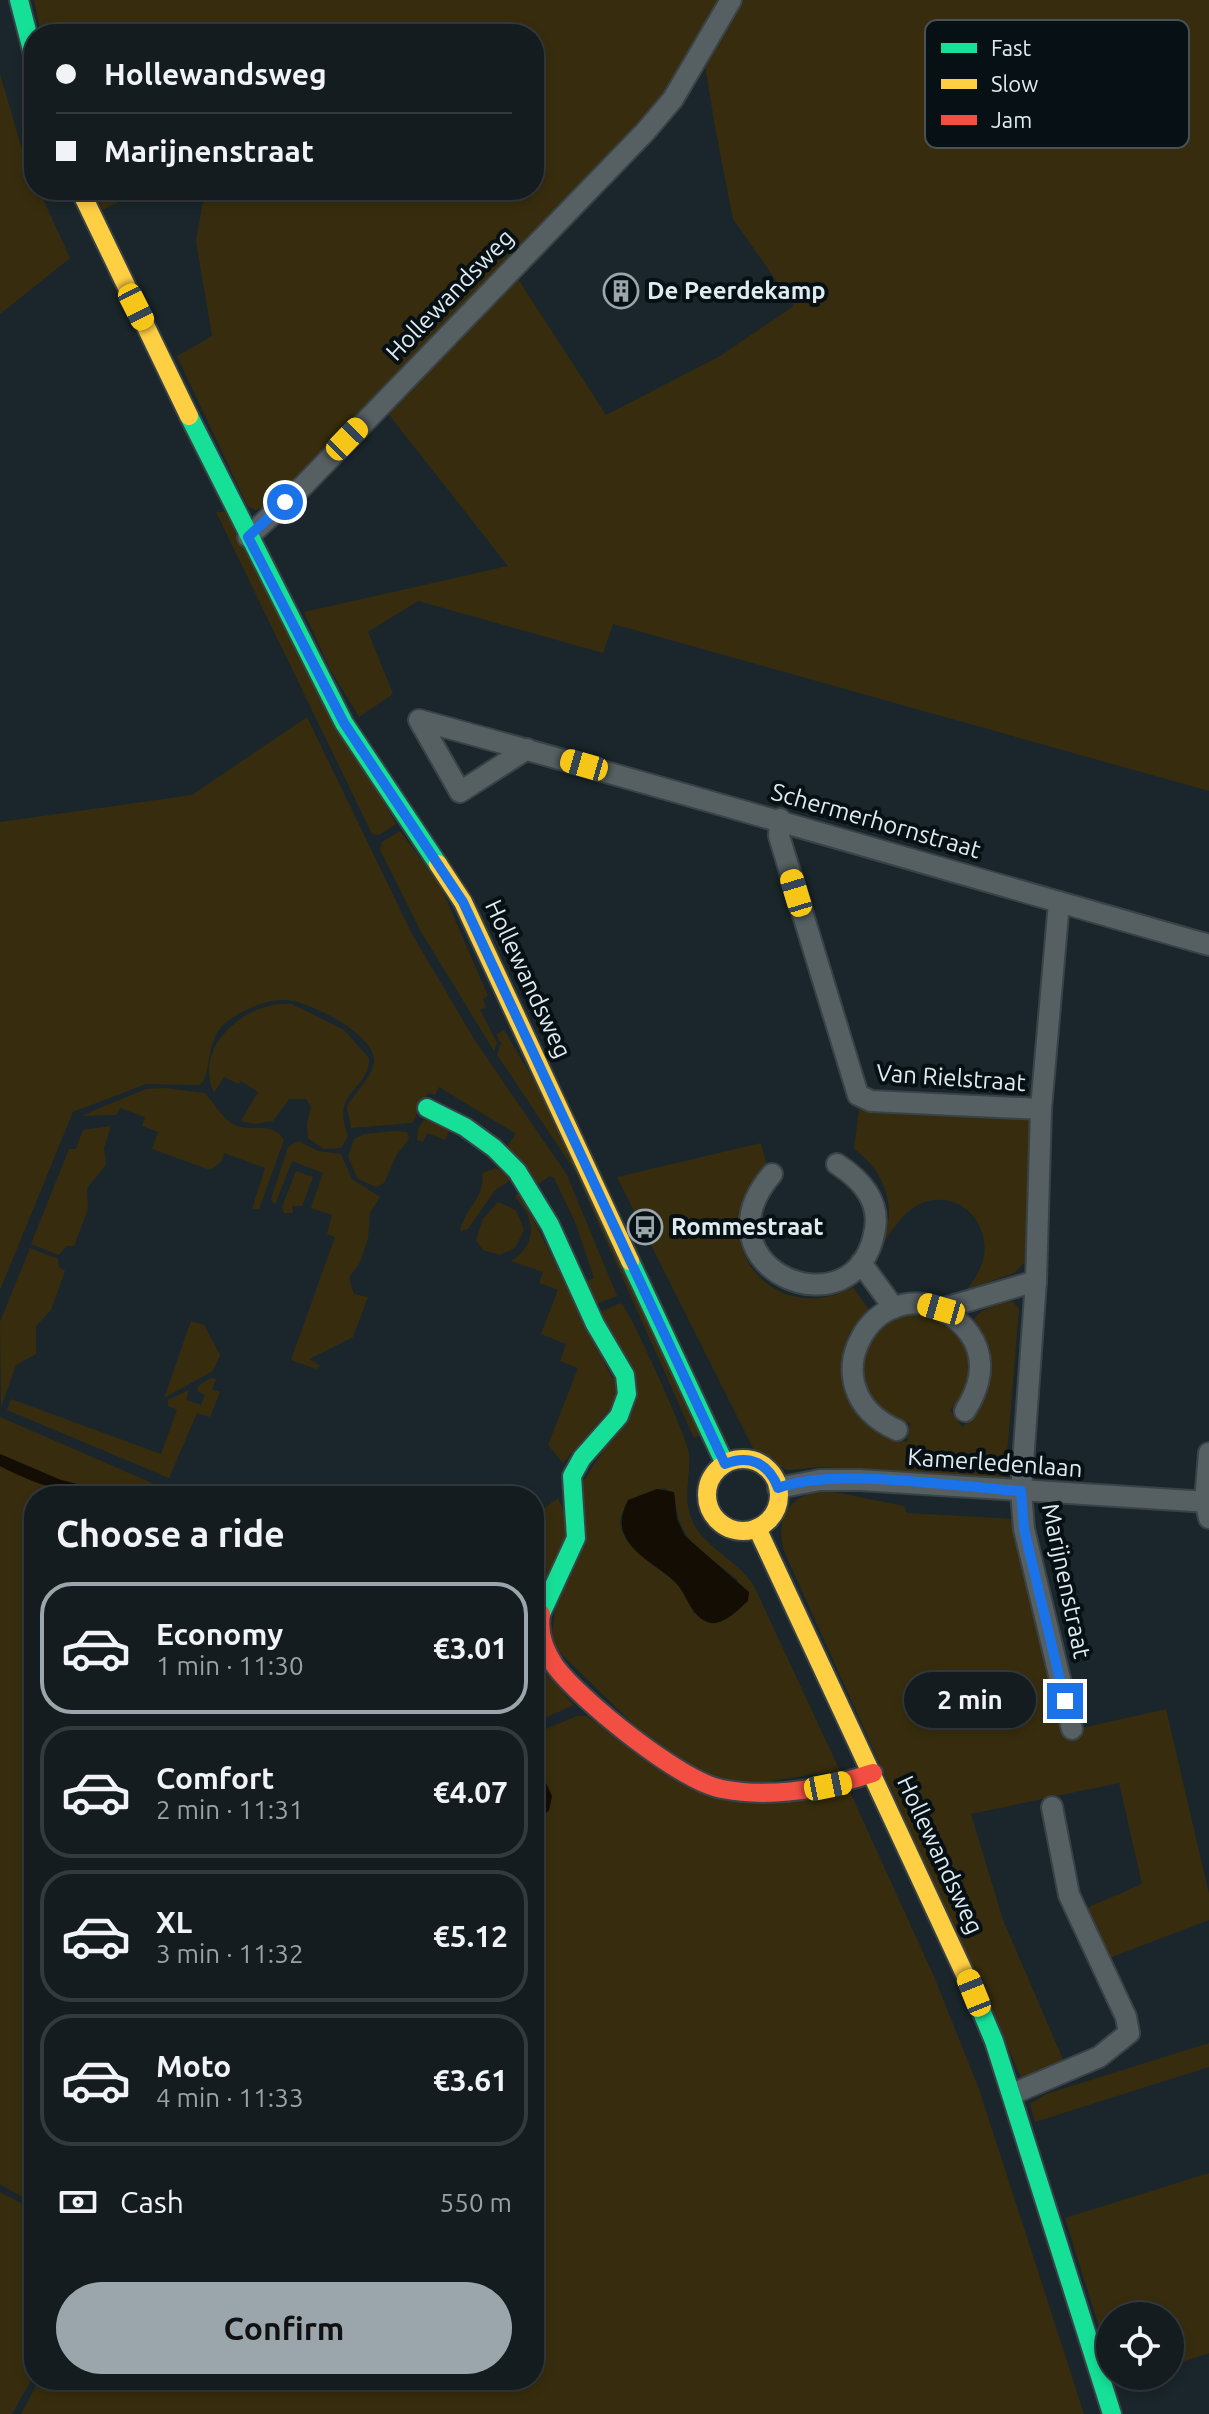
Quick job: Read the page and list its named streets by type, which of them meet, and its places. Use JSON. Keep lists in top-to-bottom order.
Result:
{
  "streets": {
    "main road": ["Hollewandsweg"],
    "street": [
      "Schermerhornstraat",
      "Van Rielstraat",
      "Kamerledenlaan",
      "Marijnenstraat"
    ]
  },
  "crossings": [
    ["Hollewandsweg", "Kamerledenlaan"],
    ["Schermerhornstraat", "Van Rielstraat"],
    ["Kamerledenlaan", "Marijnenstraat"]
  ],
  "places": {
    "building": ["De Peerdekamp"],
    "bus stop": ["Rommestraat"]
  },
  "legend": ["Fast", "Slow", "Jam"],
  "page": {
    "banner": ["Hollewandsweg", "Marijnenstraat"],
    "heading": "Choose a ride",
    "list": [
      {
        "name": "Economy",
        "note": "1 min · 11:30",
        "value": "€3.01"
      },
      {
        "name": "Comfort",
        "note": "2 min · 11:31",
        "value": "€4.07"
      },
      {
        "name": "XL",
        "note": "3 min · 11:32",
        "value": "€5.12"
      },
      {
        "name": "Moto",
        "note": "4 min · 11:33",
        "value": "€3.61"
      }
    ],
    "bubble": "2 min",
    "pay": ["Cash", "550 m"],
    "buttons": "Confirm"
  }
}
